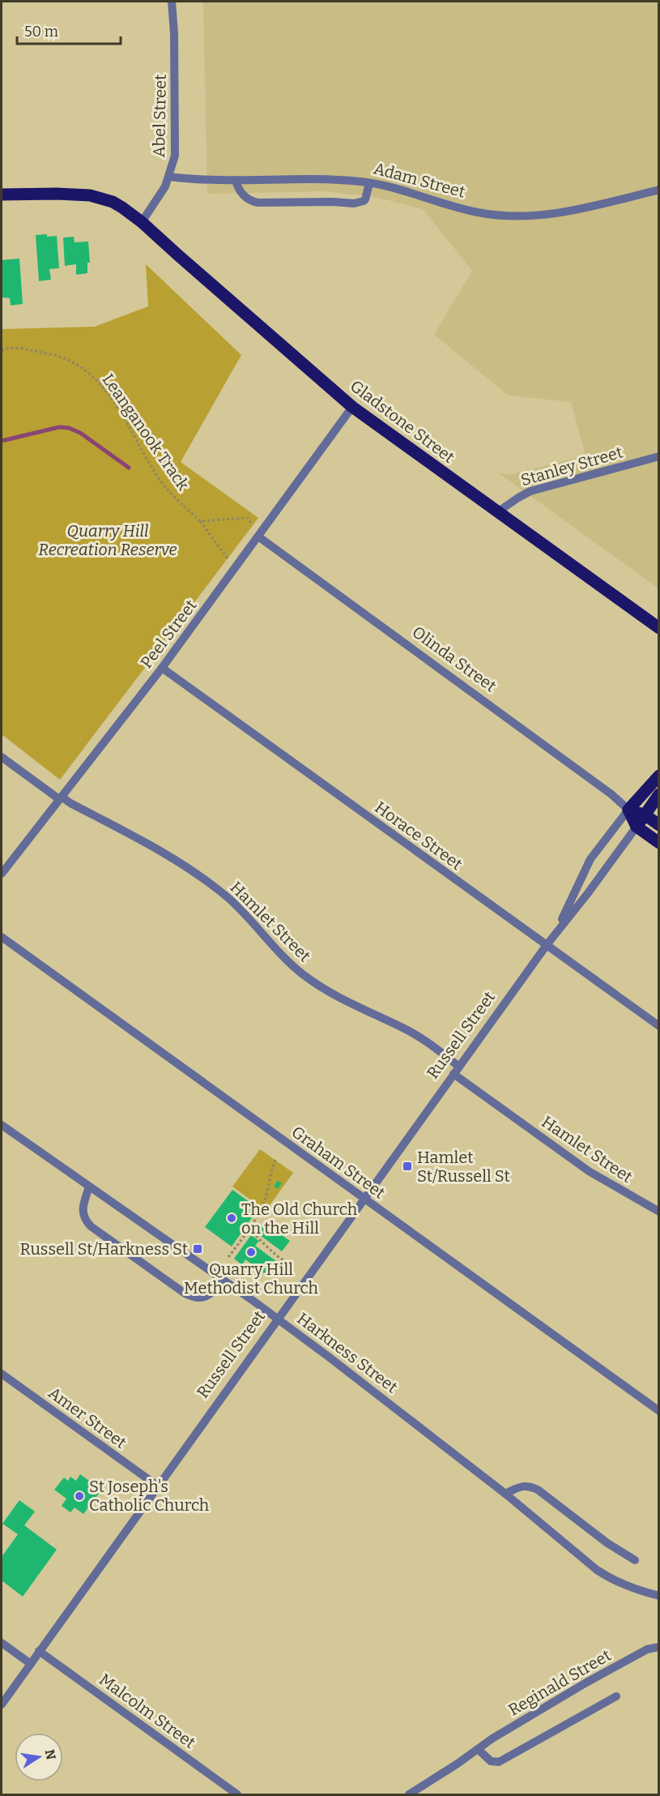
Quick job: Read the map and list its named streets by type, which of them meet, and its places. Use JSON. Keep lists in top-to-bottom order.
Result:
{
  "streets": {
    "main road": ["Gladstone Street", "Olinda Street", "Russell Street"],
    "street": [
      "Abel Street",
      "Adam Street",
      "Stanley Street",
      "Peel Street",
      "Horace Street",
      "Hamlet Street",
      "Graham Street",
      "Harkness Street",
      "Amer Street",
      "Reginald Street",
      "Malcolm Street"
    ],
    "path": ["Leanganook Track"]
  },
  "crossings": [
    ["Abel Street", "Adam Street"],
    ["Abel Street", "Gladstone Street"],
    ["Gladstone Street", "Stanley Street"],
    ["Gladstone Street", "Peel Street"],
    ["Peel Street", "Olinda Street"],
    ["Peel Street", "Horace Street"],
    ["Peel Street", "Hamlet Street"],
    ["Olinda Street", "Russell Street"],
    ["Horace Street", "Russell Street"],
    ["Hamlet Street", "Russell Street"],
    ["Russell Street", "Graham Street"],
    ["Russell Street", "Harkness Street"],
    ["Russell Street", "Amer Street"],
    ["Russell Street", "Malcolm Street"]
  ],
  "parks": ["Quarry Hill Recreation Reserve"],
  "places": {
    "transit": ["Hamlet St/Russell St", "Russell St/Harkness St"],
    "other": ["The Old Church on the Hill", "Quarry Hill Methodist Church", "St Joseph's Catholic Church"]
  },
  "scale_bar": "50 m",
  "north": "right"
}
